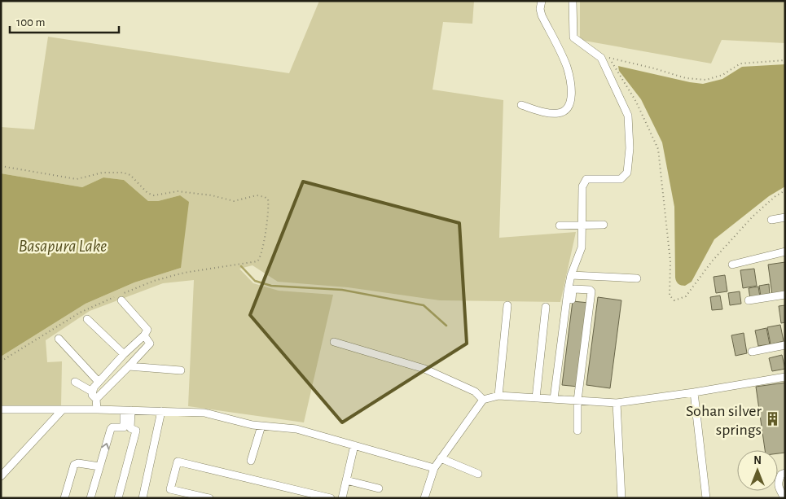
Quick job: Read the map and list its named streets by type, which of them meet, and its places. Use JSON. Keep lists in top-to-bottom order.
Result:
{
  "water": ["Basapura Lake"],
  "places": {
    "building": ["Sohan silver springs"]
  },
  "scale_bar": "100 m",
  "north": "top"
}
